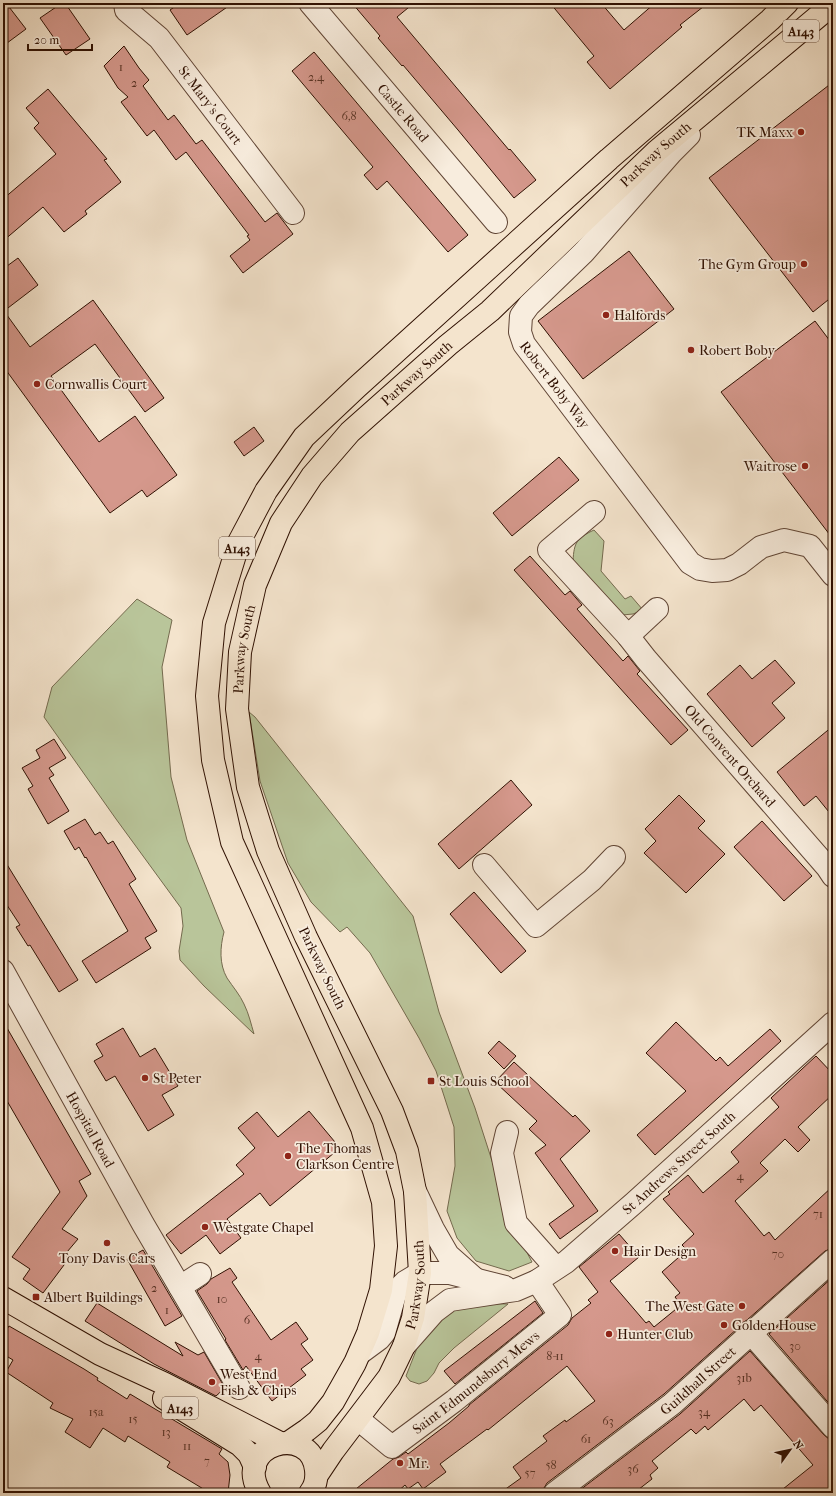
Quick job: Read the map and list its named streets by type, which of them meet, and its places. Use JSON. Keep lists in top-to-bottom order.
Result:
{
  "streets": {
    "main road": ["A143", "Parkway South"],
    "street": [
      "St Mary's Court",
      "Castle Road",
      "Robert Boby Way",
      "Old Convent Orchard",
      "Hospital Road",
      "St Andrews Street South",
      "Guildhall Street",
      "Saint Edmundsbury Mews"
    ]
  },
  "crossings": [
    ["A143", "Parkway South"],
    ["Parkway South", "Robert Boby Way"],
    ["Parkway South", "St Andrews Street South"],
    ["Parkway South", "Saint Edmundsbury Mews"],
    ["St Andrews Street South", "Saint Edmundsbury Mews"]
  ],
  "places": {
    "other": [
      "TK Maxx",
      "The Gym Group",
      "Halfords",
      "Robert Boby",
      "Cornwallis Court",
      "Waitrose",
      "St Peter",
      "The Thomas Clarkson Centre",
      "Westgate Chapel",
      "Tony Davis Cars",
      "Hair Design",
      "The West Gate",
      "Golden House",
      "Hunter Club",
      "West End Fish & Chips",
      "Mr."
    ],
    "transit": ["St Louis School", "Albert Buildings"]
  },
  "house_numbers": [
    "1",
    "2,4",
    "2",
    "6,8",
    "4",
    "71",
    "70",
    "2",
    "10",
    "1",
    "6",
    "30",
    "4",
    "8-11",
    "31b",
    "15a",
    "34",
    "15",
    "63",
    "13",
    "61",
    "11",
    "7",
    "58",
    "36",
    "57"
  ],
  "scale_bar": "20 m",
  "north": "top right"
}
